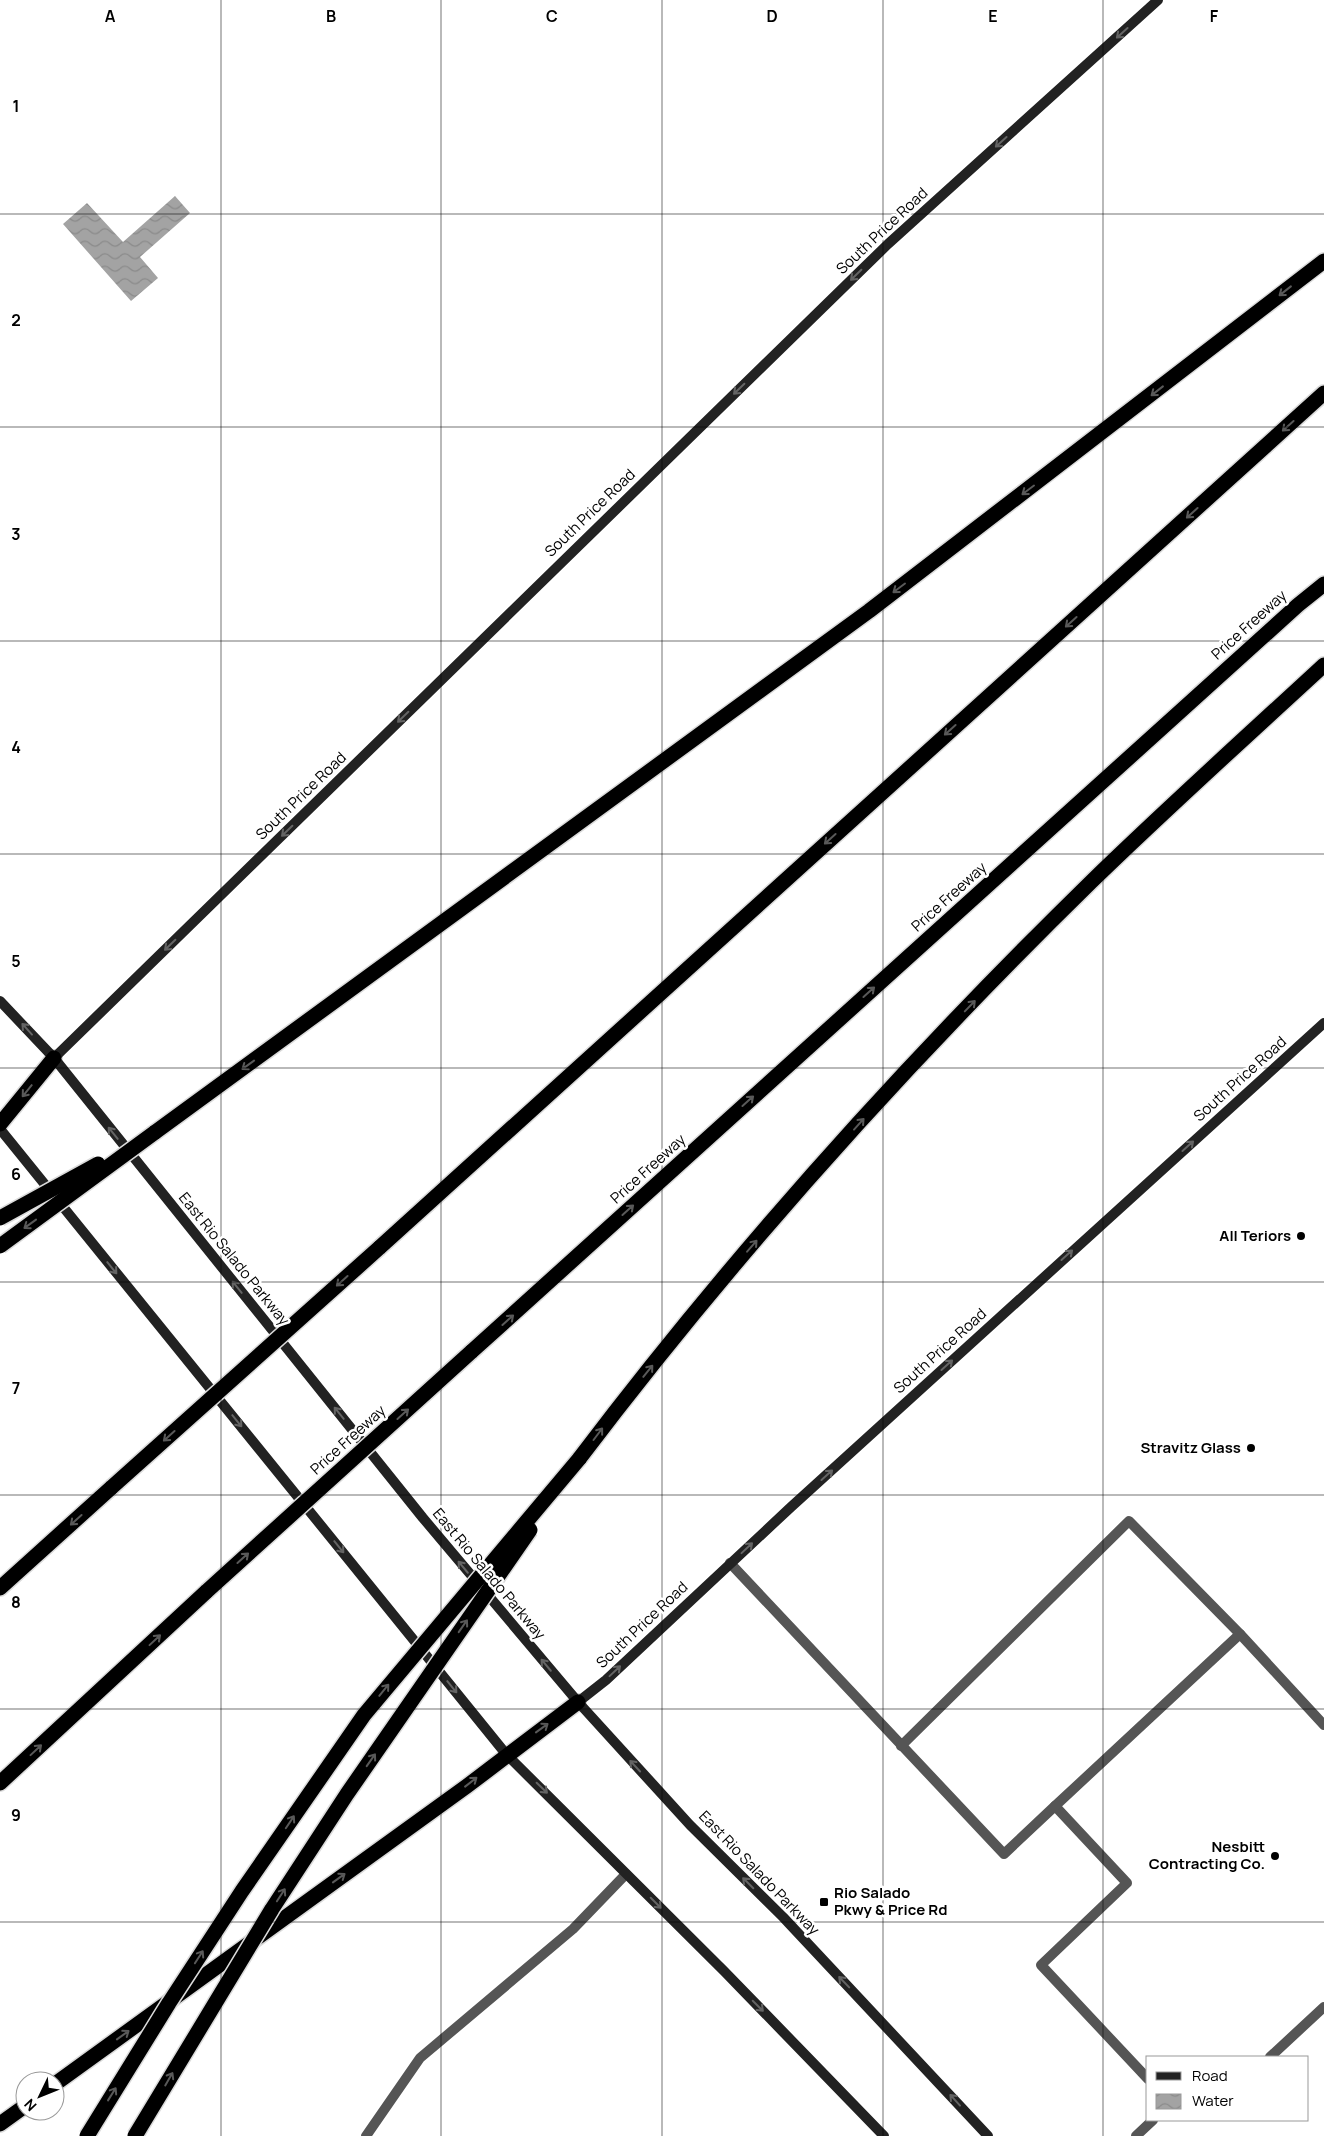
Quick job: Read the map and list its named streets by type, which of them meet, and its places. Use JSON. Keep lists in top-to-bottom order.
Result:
{
  "streets": {
    "highway": ["Price Freeway"],
    "main road": ["South Price Road", "East Rio Salado Parkway"]
  },
  "crossings": [
    ["South Price Road", "East Rio Salado Parkway"]
  ],
  "places": {
    "other": ["All Teriors", "Stravitz Glass", "Nesbitt Contracting Co."],
    "transit": ["Rio Salado Pkwy & Price Rd"]
  },
  "legend": ["Road", "Water"],
  "north": "bottom left",
  "grid": {
    "columns": [
      "A",
      "B",
      "C",
      "D",
      "E",
      "F"
    ],
    "rows": [
      "1",
      "2",
      "3",
      "4",
      "5",
      "6",
      "7",
      "8",
      "9"
    ]
  }
}
